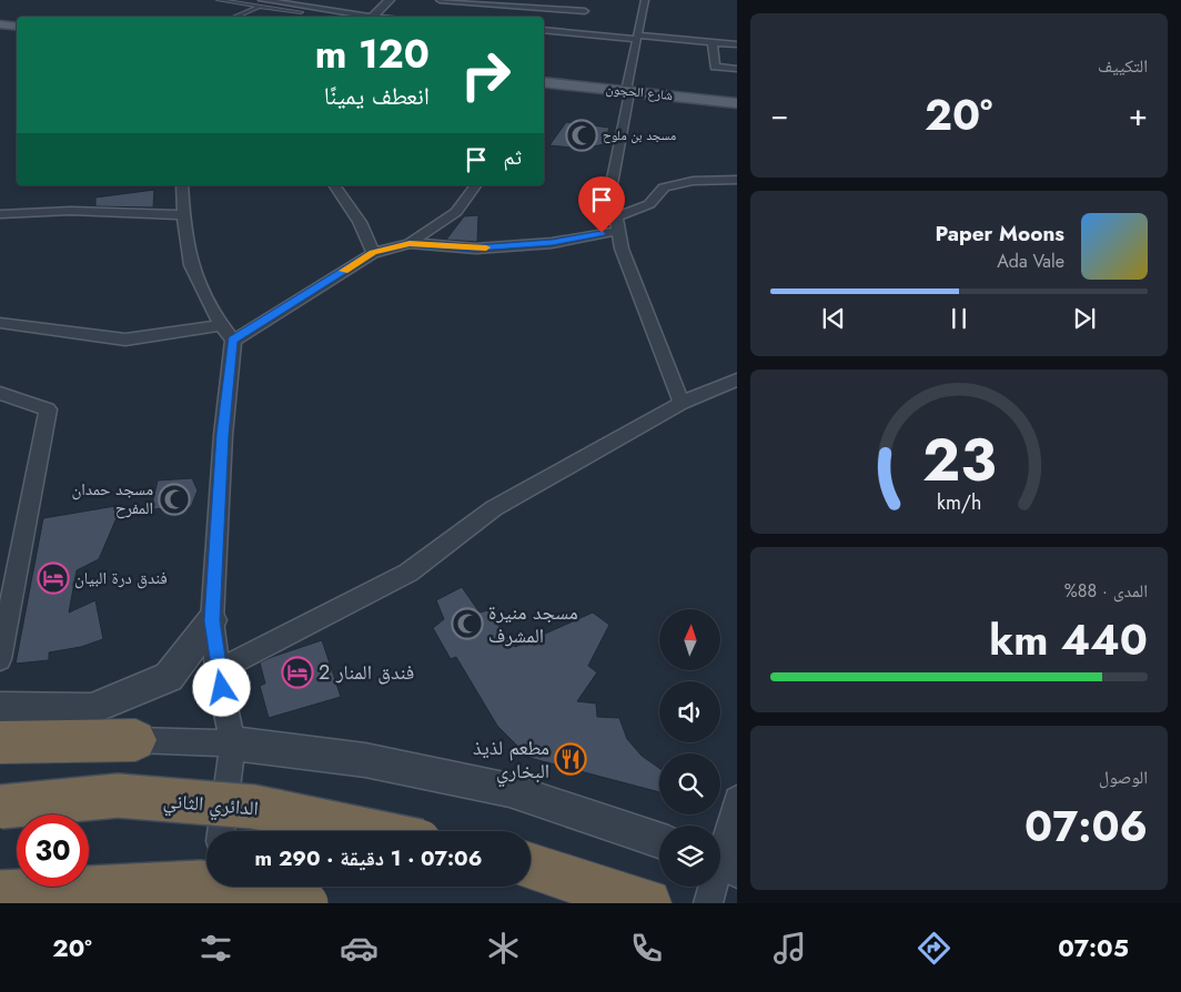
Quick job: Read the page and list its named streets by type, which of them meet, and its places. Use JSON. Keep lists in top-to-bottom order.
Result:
{
  "streets": {
    "highway": ["الدائري الثاني"],
    "main road": ["شارع الحجون"]
  },
  "places": {
    "mosque": ["مسجد بن ملوح", "مسجد حمدان المفرح", "مسجد منيرة المشرف"],
    "hotel": ["فندق درة البيان", "فندق المنار 2"],
    "restaurant": ["مطعم لذيذ البخاري"]
  },
  "north": "top",
  "page": {
    "tile": [
      "التكييف",
      ["المدى · 88%", "440 km"],
      ["الوصول", "07:06"]
    ],
    "turn": ["120 m", "انعطف يمينًا"],
    "heat": ["−", "20°", "+"],
    "then": "ثم",
    "song": ["Paper Moons", "Ada Vale"],
    "limit": "30",
    "trip": "07:06 · 1 دقيقة · 290 m",
    "tabs": ["07:05", "20°"],
    "gauge": ["23", "km/h"]
  }
}
